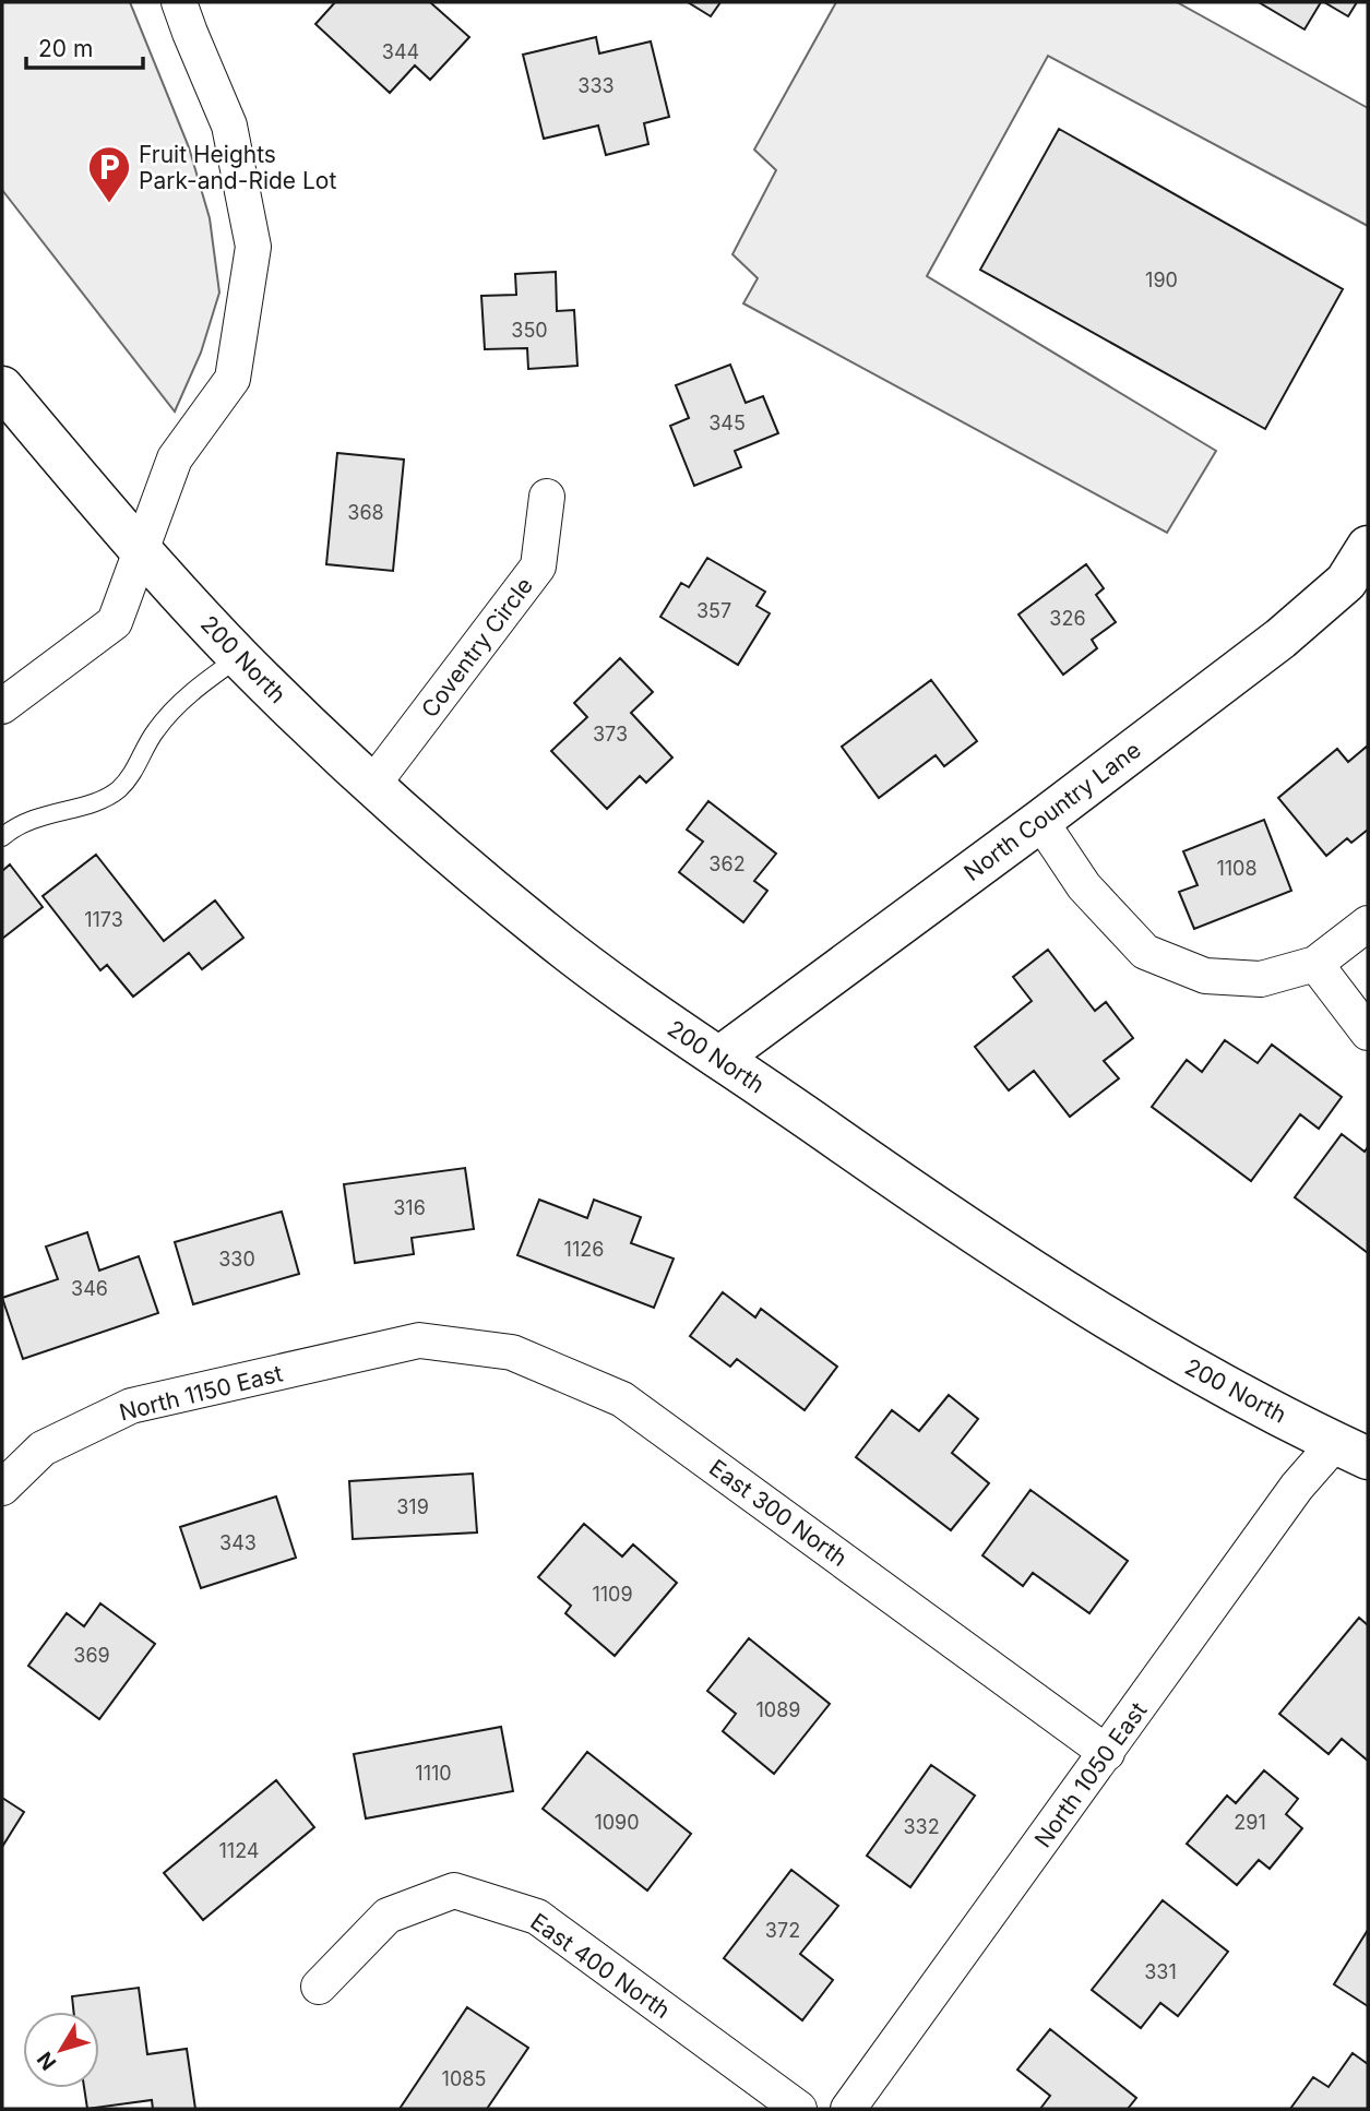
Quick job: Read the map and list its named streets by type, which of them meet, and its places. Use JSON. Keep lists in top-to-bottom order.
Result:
{
  "streets": {
    "main road": ["200 North", "North Country Lane"],
    "street": [
      "Coventry Circle",
      "North 1150 East",
      "East 300 North",
      "North 1050 East",
      "East 400 North"
    ]
  },
  "crossings": [
    ["Coventry Circle", "200 North"],
    ["200 North", "North Country Lane"],
    ["200 North", "North 1050 East"],
    ["North 1150 East", "East 300 North"],
    ["East 300 North", "North 1050 East"]
  ],
  "places": {
    "parking": ["Fruit Heights Park-and-Ride Lot"]
  },
  "house_numbers": [
    "344",
    "333",
    "190",
    "350",
    "345",
    "368",
    "357",
    "326",
    "373",
    "362",
    "1108",
    "1173",
    "316",
    "1126",
    "330",
    "346",
    "319",
    "343",
    "1109",
    "369",
    "1089",
    "1110",
    "1090",
    "291",
    "332",
    "1124",
    "372",
    "331",
    "1085"
  ],
  "scale_bar": "20 m",
  "north": "bottom left"
}
